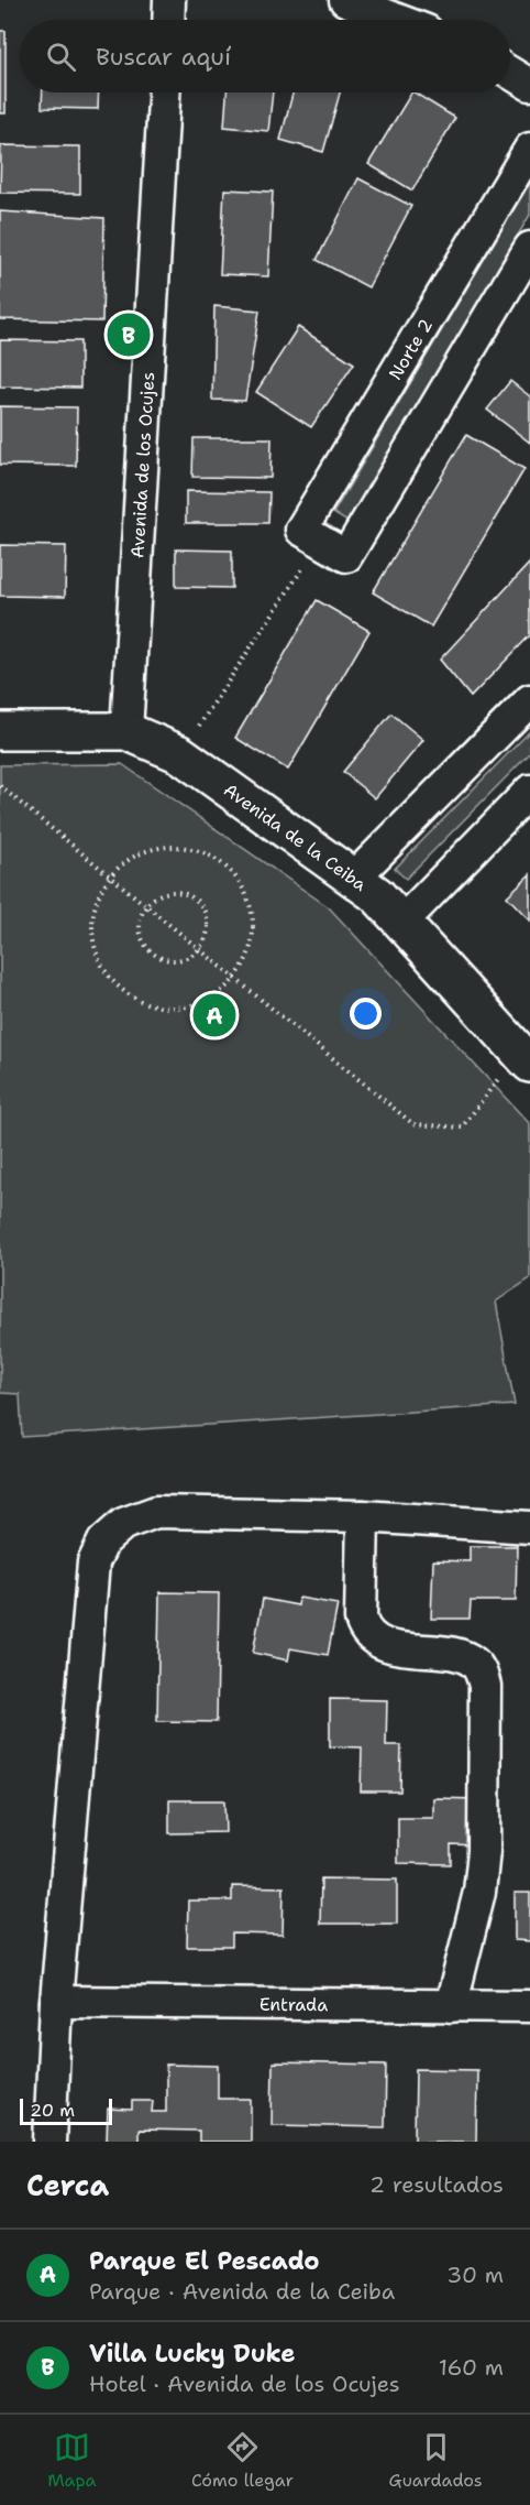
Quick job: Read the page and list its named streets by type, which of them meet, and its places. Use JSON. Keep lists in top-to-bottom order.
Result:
{
  "streets": {
    "street": [
      "Norte 2",
      "Avenida de los Ocujes",
      "Avenida de la Ceiba",
      "Entrada"
    ]
  },
  "crossings": [
    ["Avenida de los Ocujes", "Avenida de la Ceiba"]
  ],
  "scale_bar": "20 m",
  "page": {
    "search": "Buscar aquí",
    "pins": ["B", "A"],
    "scale": "20 m",
    "heading": ["Cerca", "2 resultados"],
    "list": [
      {
        "mark": "A",
        "name": "Parque El Pescado",
        "note": "Parque · Avenida de la Ceiba",
        "value": "30 m"
      },
      {
        "mark": "B",
        "name": "Villa Lucky Duke",
        "note": "Hotel · Avenida de los Ocujes",
        "value": "160 m"
      }
    ],
    "nav": ["Mapa", "Cómo llegar", "Guardados"]
  }
}
